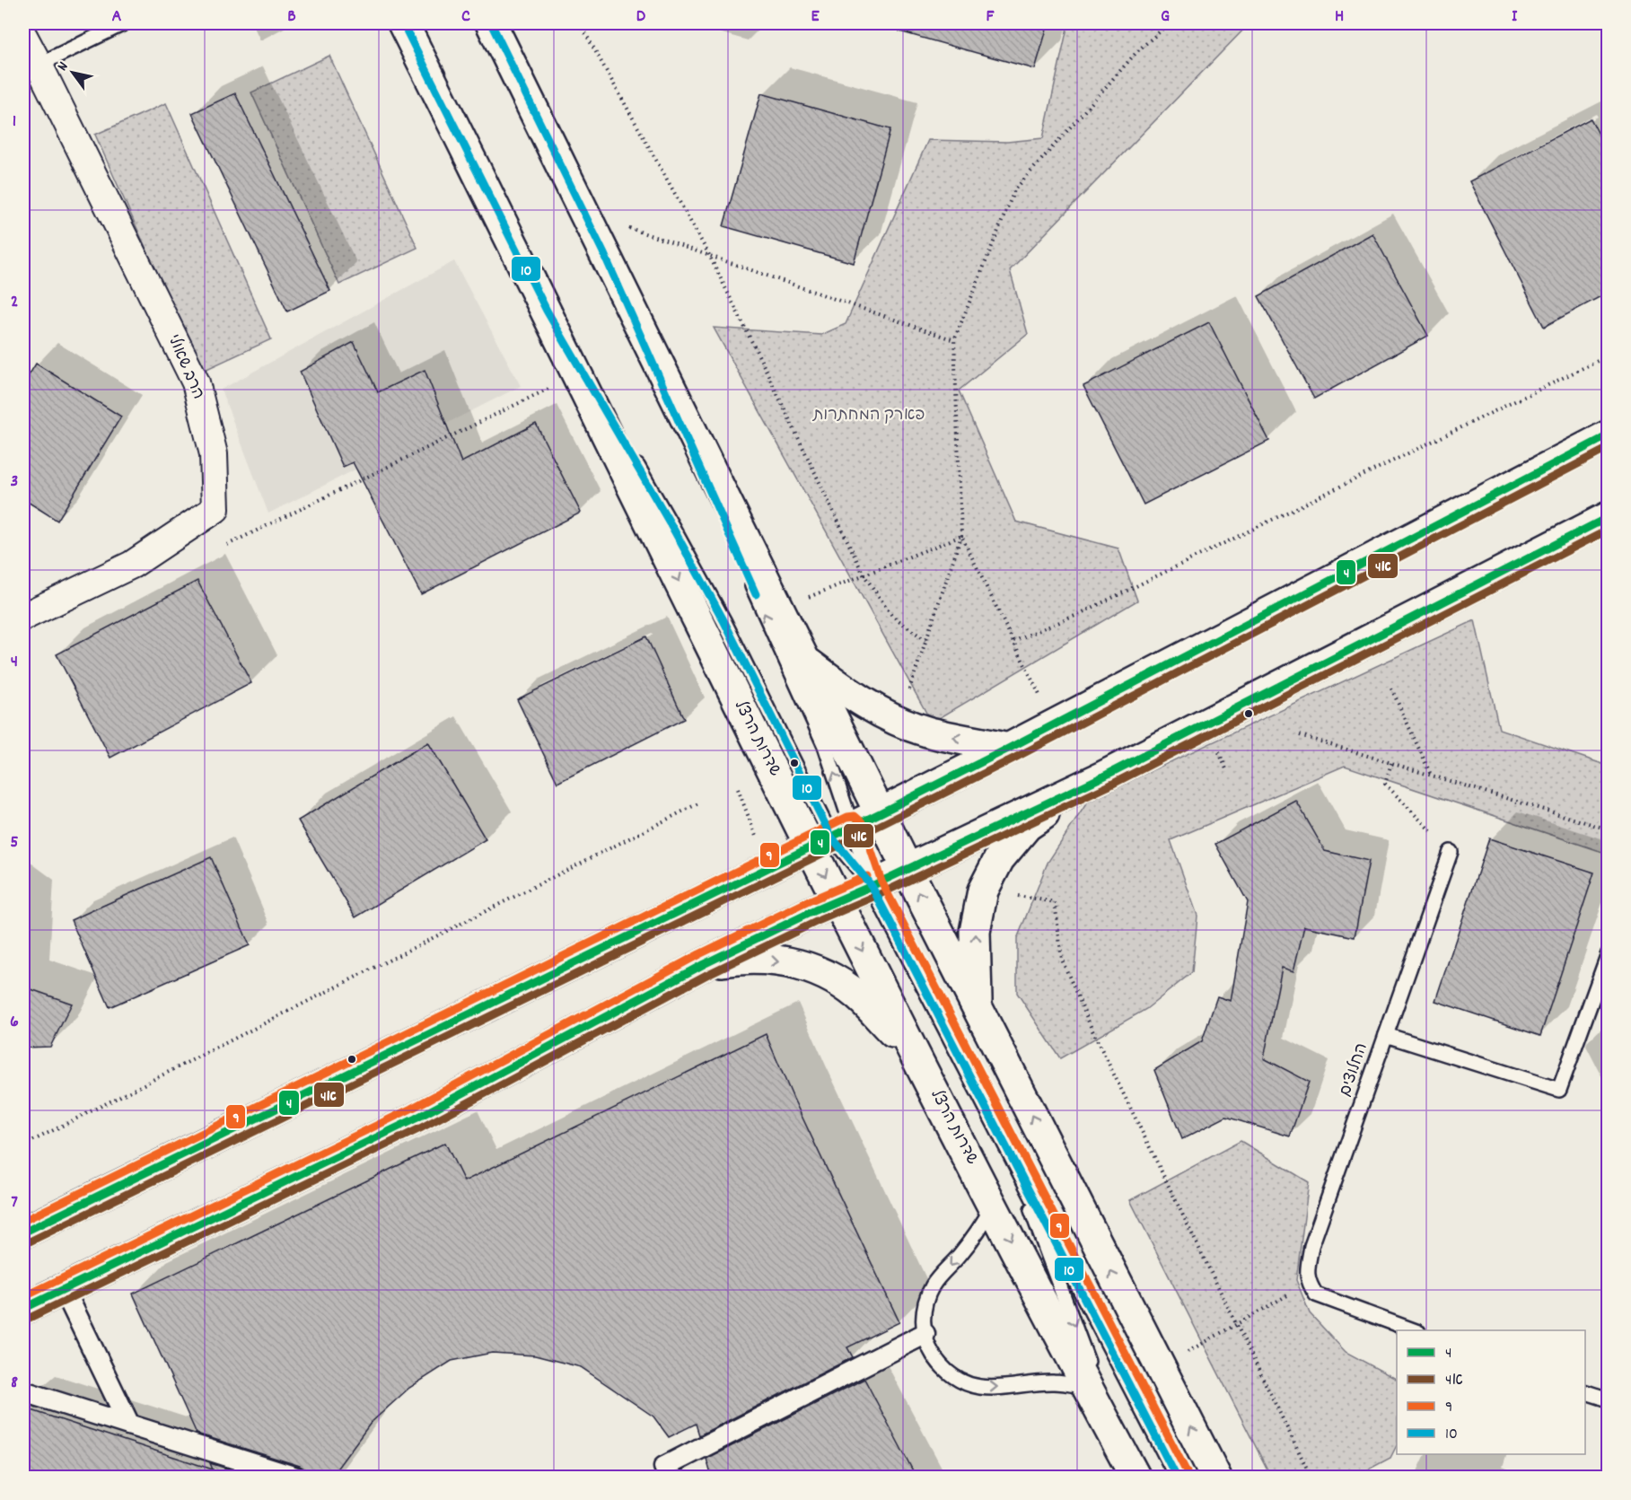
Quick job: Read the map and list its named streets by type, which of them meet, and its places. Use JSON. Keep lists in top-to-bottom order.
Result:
{
  "streets": {
    "main road": ["שדרות הרצל"],
    "street": ["הרב שאולי"],
    "lane": ["החלוצים"]
  },
  "parks": ["פארק המחתרות"],
  "lines": [
    "transit line 10",
    "transit line 4",
    "transit line 4א",
    "transit line 9"
  ],
  "legend": [
    "4",
    "4א",
    "9",
    "10"
  ],
  "north": "top left",
  "grid": {
    "columns": [
      "A",
      "B",
      "C",
      "D",
      "E",
      "F",
      "G",
      "H",
      "I"
    ],
    "rows": [
      "1",
      "2",
      "3",
      "4",
      "5",
      "6",
      "7",
      "8"
    ]
  }
}
